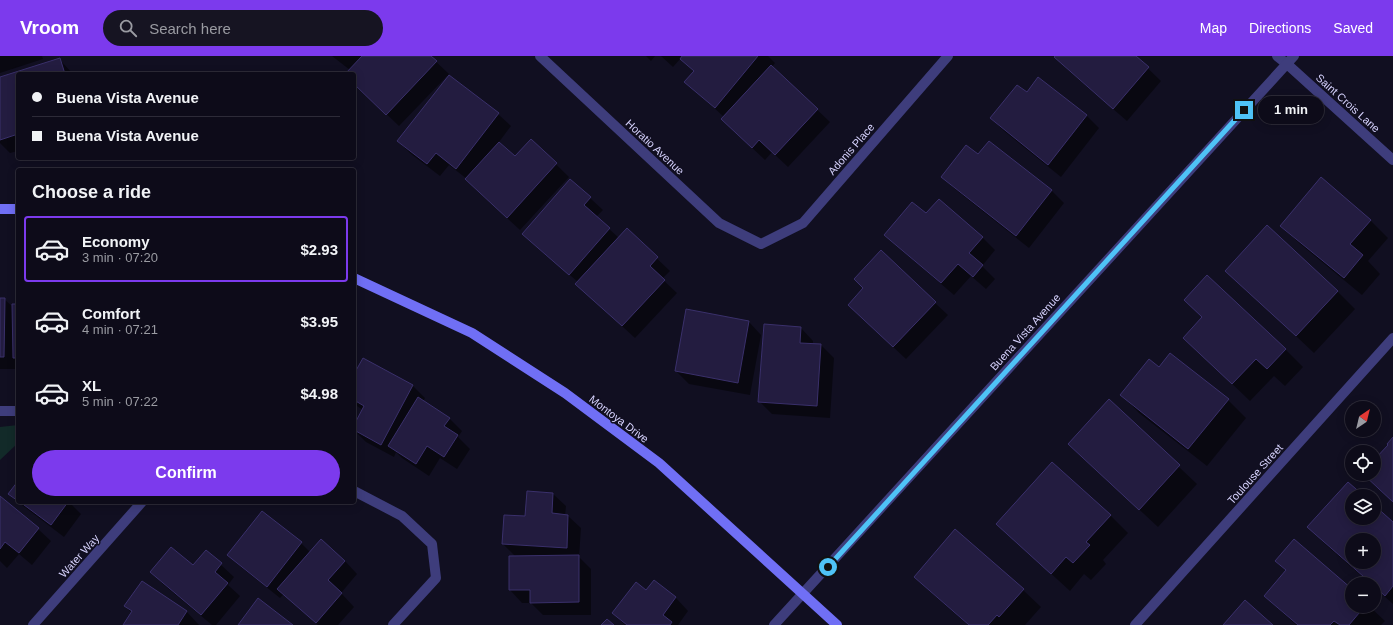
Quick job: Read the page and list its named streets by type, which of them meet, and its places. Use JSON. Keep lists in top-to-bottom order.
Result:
{
  "streets": {
    "street": [
      "Saint Crois Lane",
      "Horatio Avenue",
      "Adonis Place",
      "Buena Vista Avenue",
      "Montoya Drive",
      "Toulouse Street",
      "Water Way"
    ]
  },
  "crossings": [
    ["Saint Crois Lane", "Buena Vista Avenue"],
    ["Horatio Avenue", "Adonis Place"],
    ["Buena Vista Avenue", "Montoya Drive"]
  ],
  "north": "top right",
  "page": {
    "header": "Vroom",
    "search": "Search here",
    "nav": ["Map", "Directions", "Saved"],
    "banner": ["Buena Vista Avenue", "Buena Vista Avenue"],
    "bubble": "1 min",
    "heading": "Choose a ride",
    "list": [
      {
        "name": "Economy",
        "note": "3 min · 07:20",
        "value": "$2.93"
      },
      {
        "name": "Comfort",
        "note": "4 min · 07:21",
        "value": "$3.95"
      },
      {
        "name": "XL",
        "note": "5 min · 07:22",
        "value": "$4.98"
      }
    ],
    "map_buttons": ["+", "−"],
    "buttons": "Confirm"
  }
}
